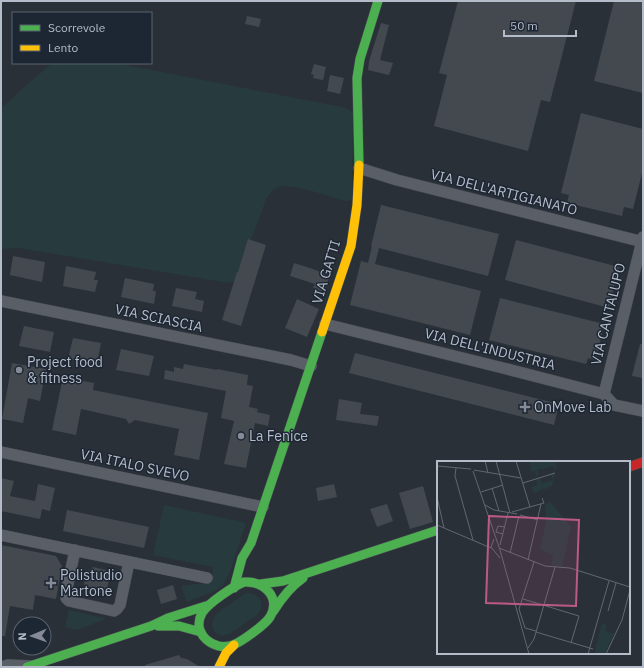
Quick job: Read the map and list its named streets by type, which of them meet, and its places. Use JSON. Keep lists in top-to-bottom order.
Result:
{
  "streets": {
    "main road": ["VIA GATTI"],
    "street": [
      "VIA DELL'ARTIGIANATO",
      "VIA CANTALUPO",
      "VIA SCIASCIA",
      "VIA DELL'INDUSTRIA",
      "VIA ITALO SVEVO"
    ]
  },
  "crossings": [
    ["VIA DELL'ARTIGIANATO", "VIA GATTI"],
    ["VIA DELL'ARTIGIANATO", "VIA CANTALUPO"],
    ["VIA GATTI", "VIA SCIASCIA"],
    ["VIA GATTI", "VIA DELL'INDUSTRIA"],
    ["VIA GATTI", "VIA ITALO SVEVO"],
    ["VIA CANTALUPO", "VIA DELL'INDUSTRIA"]
  ],
  "places": {
    "other": ["Project food & fitness", "La Fenice"],
    "health": ["OnMove Lab", "Polistudio Martone"]
  },
  "legend": ["Scorrevole", "Lento"],
  "scale_bar": "50 m",
  "north": "left"
}
